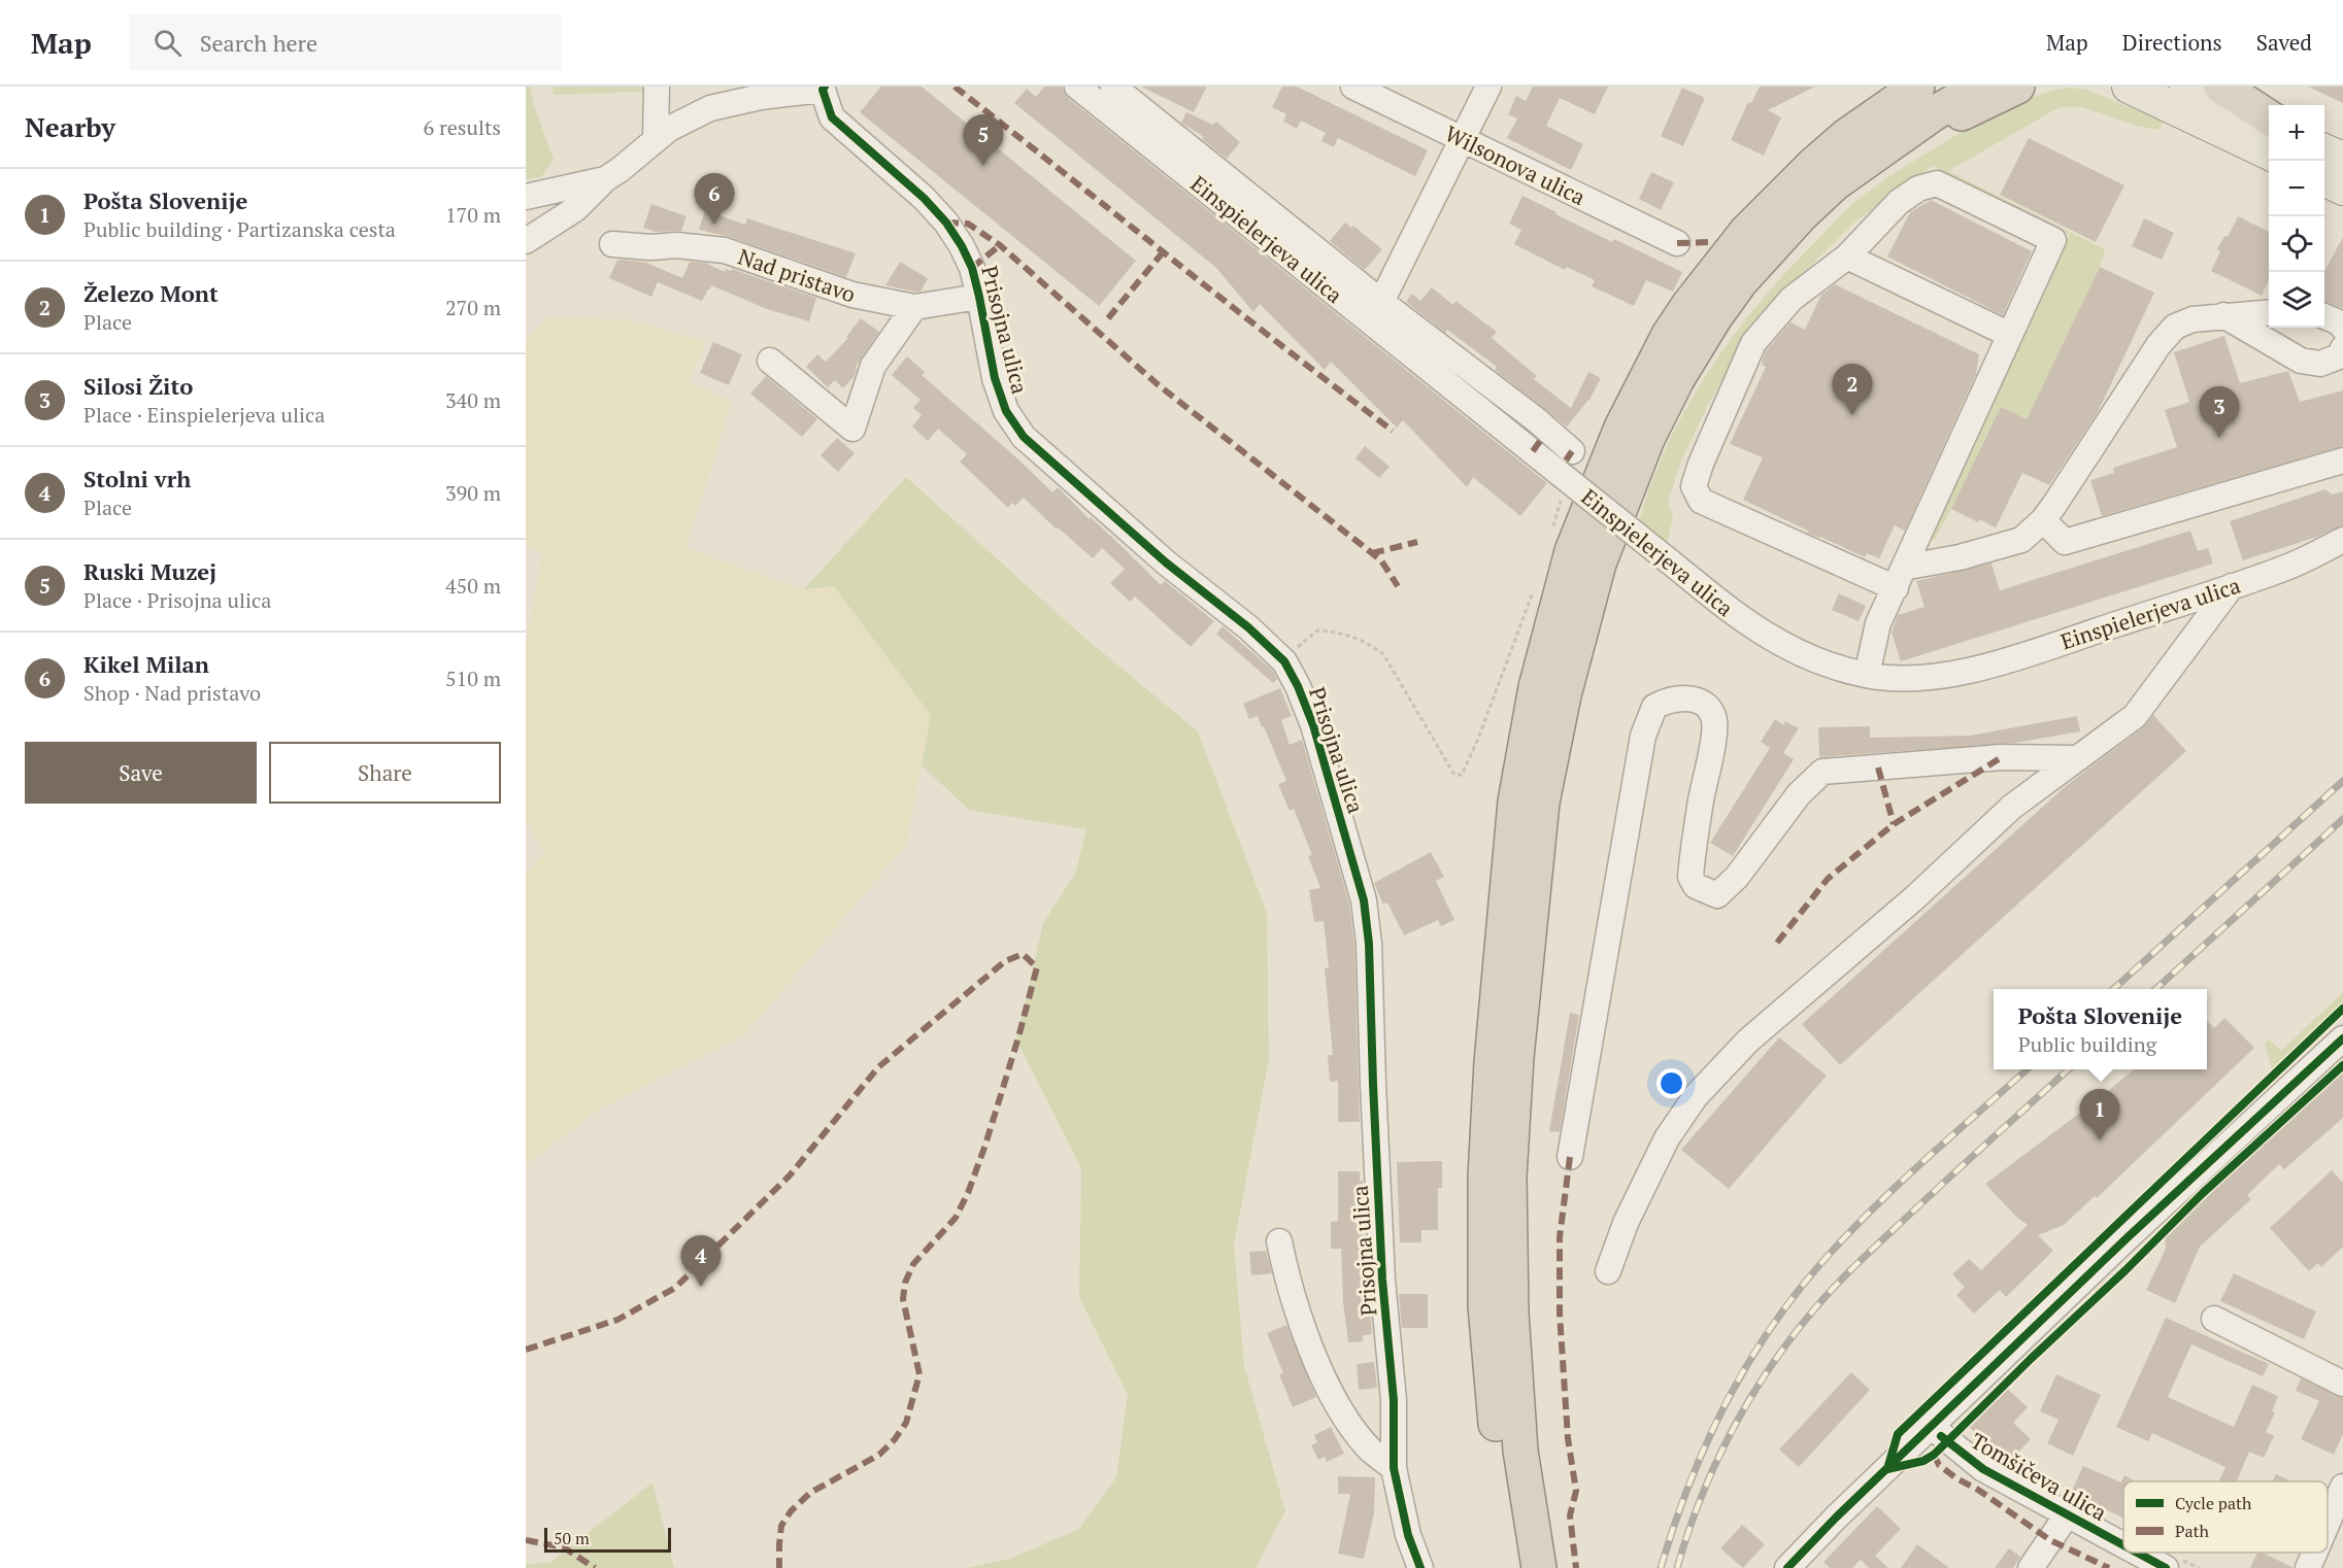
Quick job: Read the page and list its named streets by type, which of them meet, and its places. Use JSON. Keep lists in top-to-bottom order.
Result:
{
  "streets": {
    "street": [
      "Wilsonova ulica",
      "Einspielerjeva ulica",
      "Nad pristavo",
      "Prisojna ulica",
      "Tomšičeva ulica"
    ]
  },
  "crossings": [
    ["Nad pristavo", "Prisojna ulica"]
  ],
  "legend": ["Cycle path", "Path"],
  "scale_bar": "50 m",
  "page": {
    "header": "Map",
    "search": "Search here",
    "nav": ["Map", "Directions", "Saved"],
    "heading": ["Nearby", "6 results"],
    "map_buttons": ["+", "−"],
    "pins": [
      "5",
      "6",
      "2",
      "3",
      "1",
      "4"
    ],
    "list": [
      {
        "mark": "1",
        "name": "Pošta Slovenije",
        "note": "Public building · Partizanska cesta",
        "value": "170 m"
      },
      {
        "mark": "2",
        "name": "Železo Mont",
        "note": "Place",
        "value": "270 m"
      },
      {
        "mark": "3",
        "name": "Silosi Žito",
        "note": "Place · Einspielerjeva ulica",
        "value": "340 m"
      },
      {
        "mark": "4",
        "name": "Stolni vrh",
        "note": "Place",
        "value": "390 m"
      },
      {
        "mark": "5",
        "name": "Ruski Muzej",
        "note": "Place · Prisojna ulica",
        "value": "450 m"
      },
      {
        "mark": "6",
        "name": "Kikel Milan",
        "note": "Shop · Nad pristavo",
        "value": "510 m"
      }
    ],
    "buttons": ["Save", "Share"],
    "popup": ["Pošta Slovenije", "Public building"],
    "scale": "50 m"
  }
}
